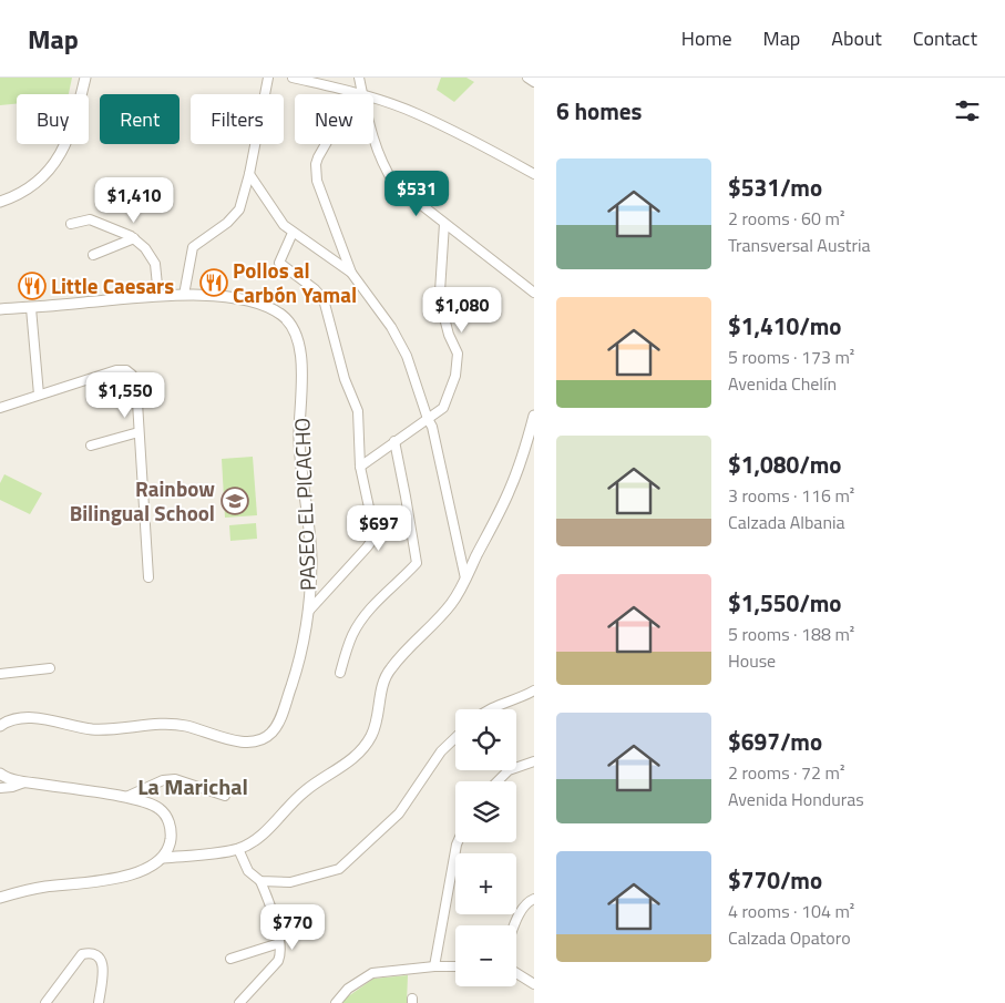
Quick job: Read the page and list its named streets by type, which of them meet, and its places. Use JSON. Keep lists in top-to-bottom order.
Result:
{
  "streets": {
    "street": ["PASEO EL PICACHO"]
  },
  "districts": ["La Marichal"],
  "places": {
    "restaurant": ["Pollos al Carbón Yamal", "Little Caesars"],
    "school or university": ["Rainbow Bilingual School"]
  },
  "page": {
    "header": "Map",
    "nav": [
      "Home",
      "Map",
      "About",
      "Contact"
    ],
    "heading": "6 homes",
    "chip": [
      "Buy",
      "Rent",
      "Filters",
      "New"
    ],
    "list": [
      {
        "name": "$531/mo",
        "note": "2 rooms · 60 m² · Transversal Austria"
      },
      {
        "name": "$1,410/mo",
        "note": "5 rooms · 173 m² · Avenida Chelín"
      },
      {
        "name": "$1,080/mo",
        "note": "3 rooms · 116 m² · Calzada Albania"
      },
      {
        "name": "$1,550/mo",
        "note": "5 rooms · 188 m² · House"
      },
      {
        "name": "$697/mo",
        "note": "2 rooms · 72 m² · Avenida Honduras"
      },
      {
        "name": "$770/mo",
        "note": "4 rooms · 104 m² · Calzada Opatoro"
      }
    ],
    "price": [
      "$531",
      "$1,410",
      "$1,080",
      "$1,550",
      "$697",
      "$770"
    ],
    "map_buttons": ["+", "−"]
  }
}
